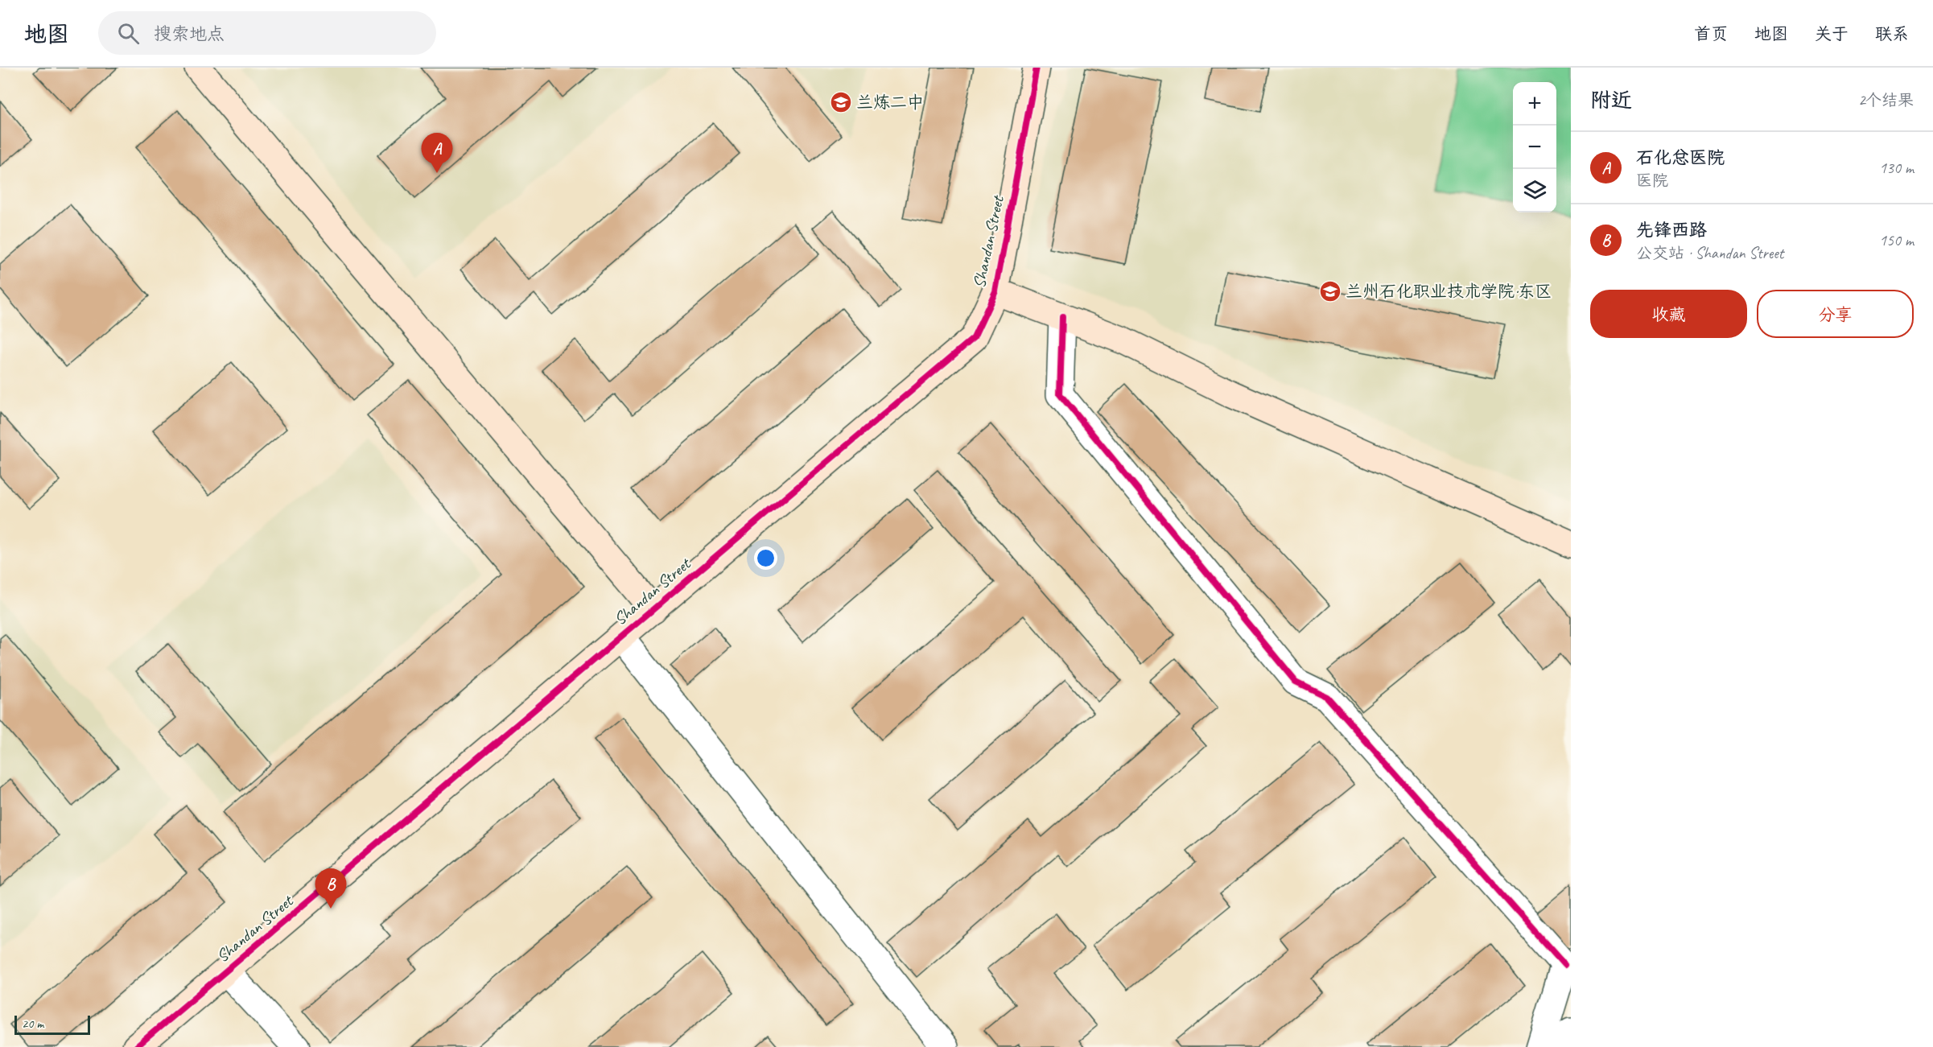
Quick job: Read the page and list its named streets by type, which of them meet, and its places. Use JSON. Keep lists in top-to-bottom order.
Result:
{
  "streets": {
    "street": ["Shandan Street"]
  },
  "places": {
    "school or university": ["兰炼二中", "兰州石化职业技术学院·东区"]
  },
  "scale_bar": "20 m",
  "page": {
    "header": "地图",
    "search": "搜索地点",
    "nav": [
      "首页",
      "地图",
      "关于",
      "联系"
    ],
    "heading": ["附近", "2个结果"],
    "map_buttons": ["+", "−"],
    "list": [
      {
        "mark": "A",
        "name": "石化总医院",
        "note": "医院",
        "value": "130 m"
      },
      {
        "mark": "B",
        "name": "先锋西路",
        "note": "公交站 · Shandan Street",
        "value": "150 m"
      }
    ],
    "pins": ["A", "B"],
    "buttons": ["收藏", "分享"],
    "scale": "20 m"
  }
}
